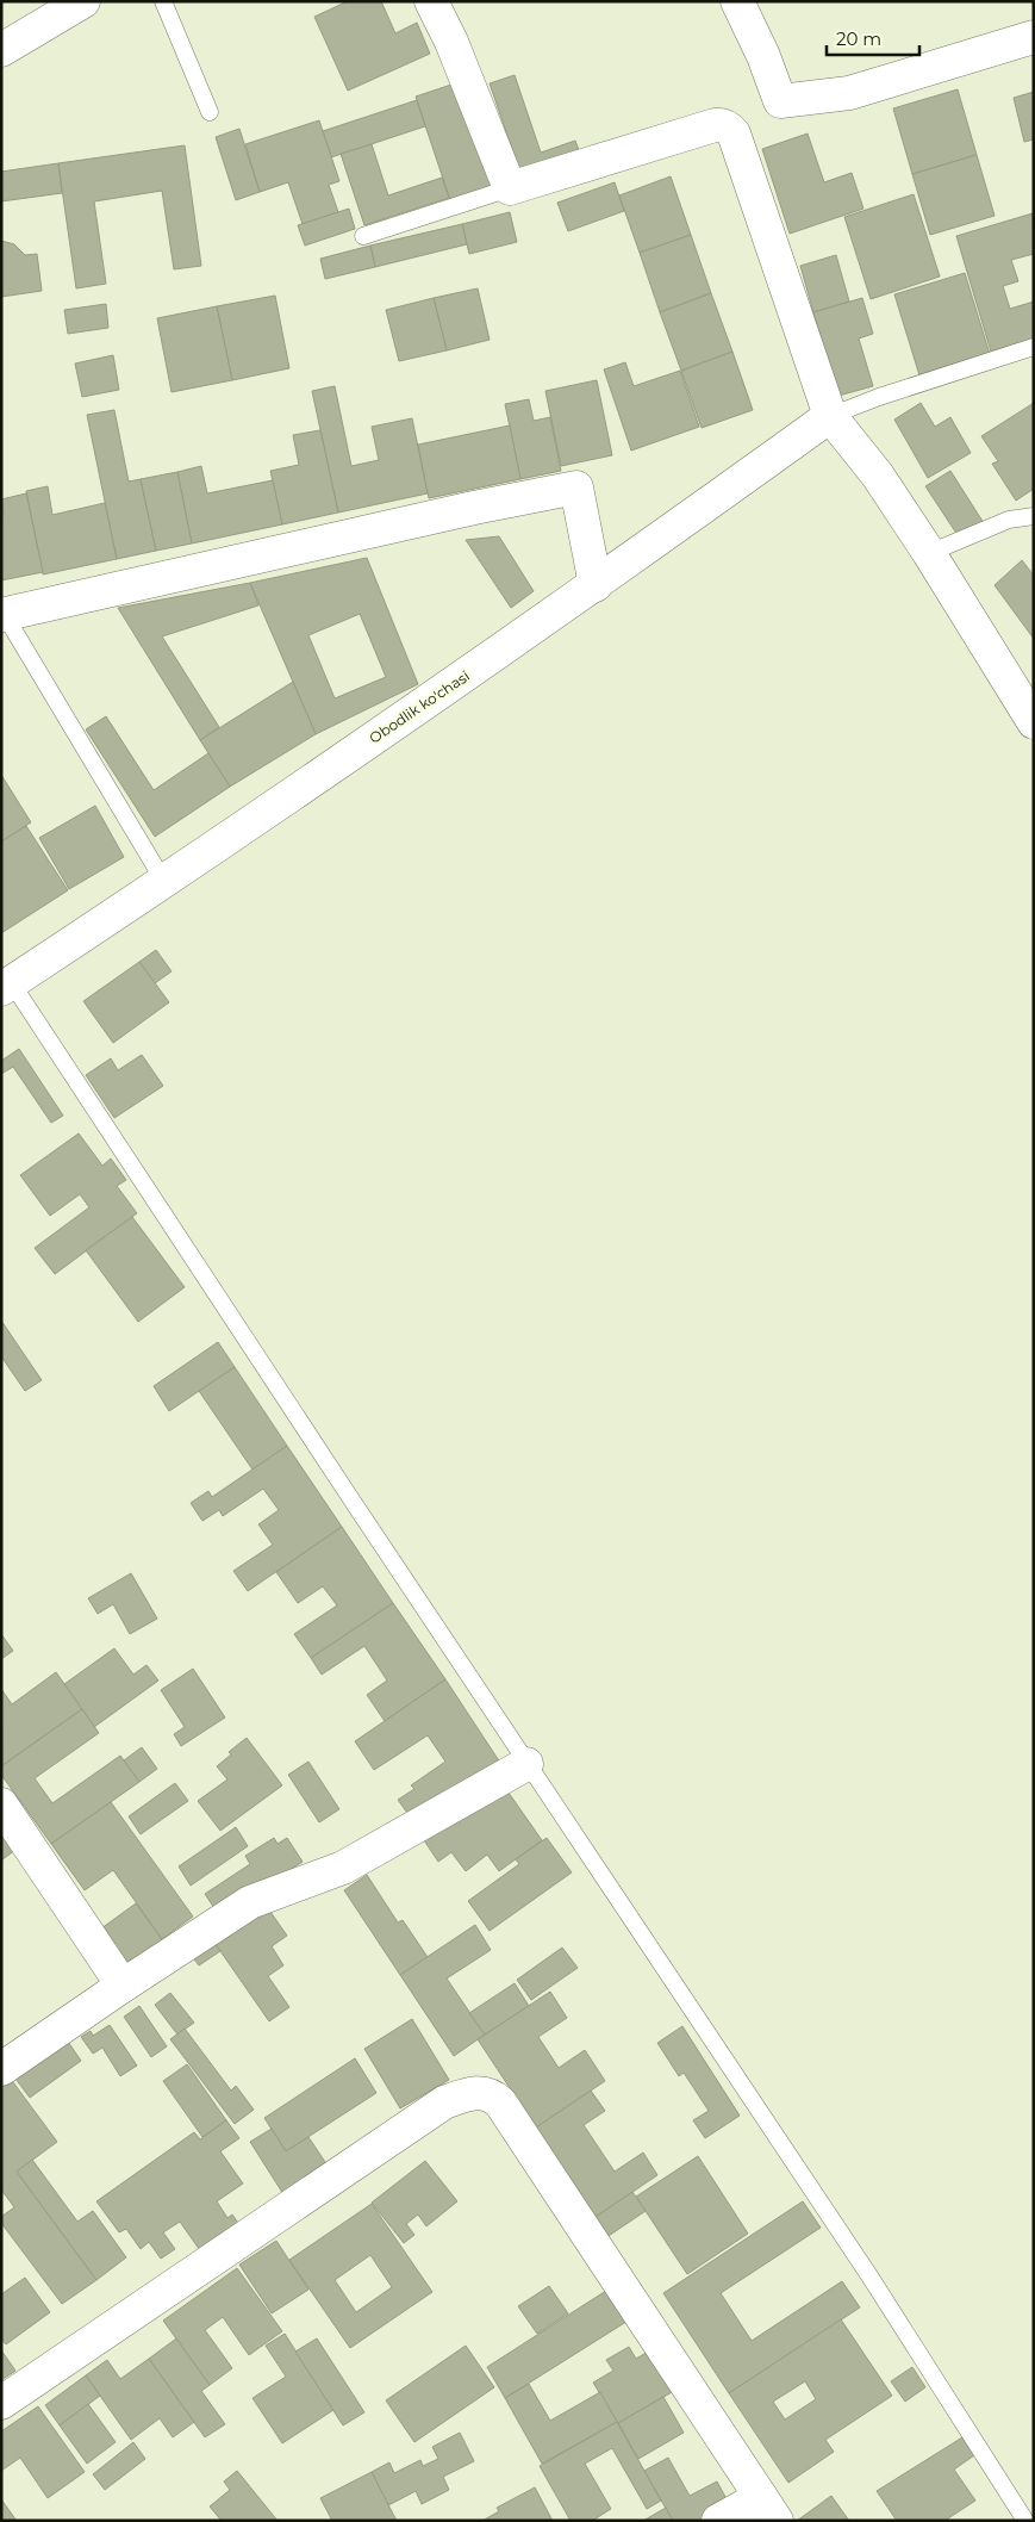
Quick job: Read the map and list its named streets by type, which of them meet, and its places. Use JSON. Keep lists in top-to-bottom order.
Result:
{
  "streets": {
    "street": ["Obodlik ko'chasi"]
  },
  "scale_bar": "20 m"
}
